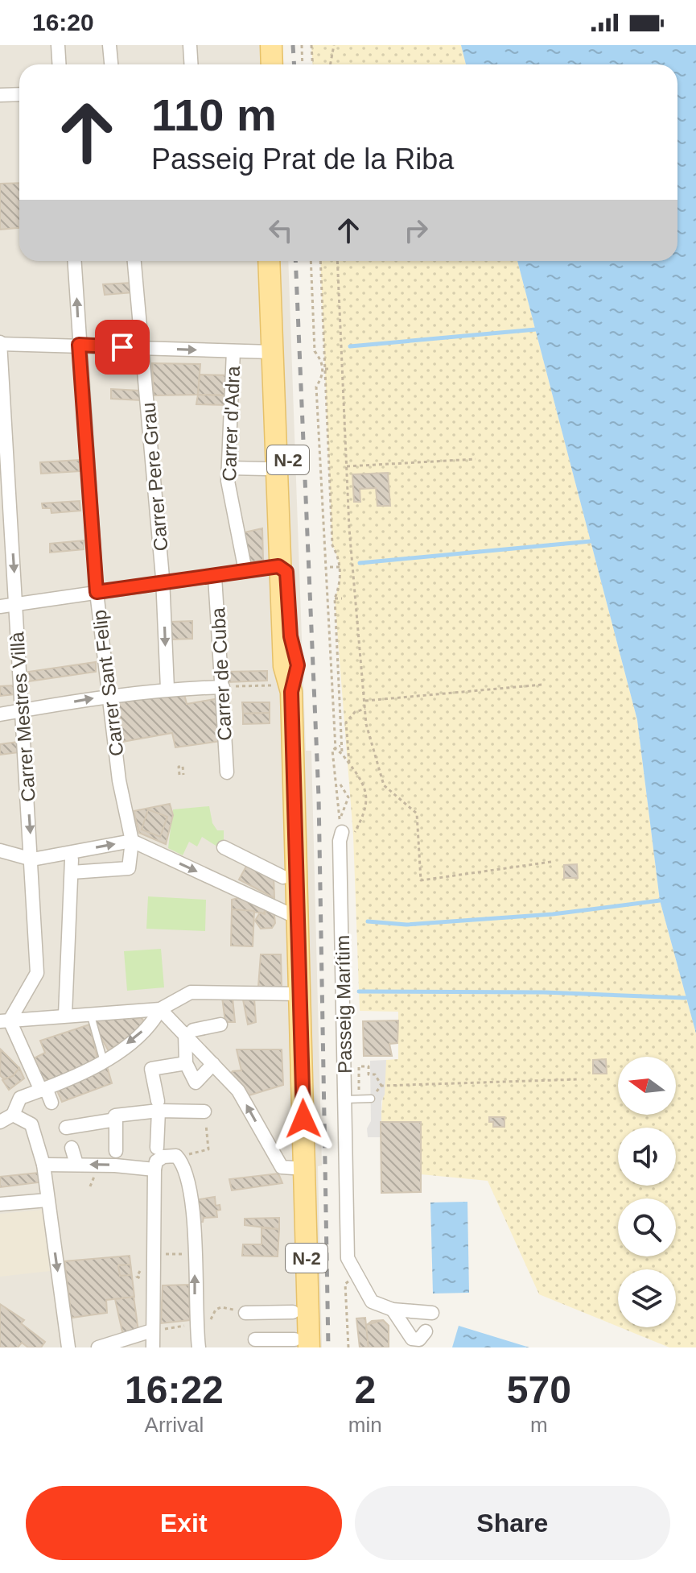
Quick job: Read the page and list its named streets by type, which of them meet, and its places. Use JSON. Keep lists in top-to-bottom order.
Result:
{
  "streets": {
    "main road": ["N-2"],
    "street": [
      "Carrer d'Adra",
      "Carrer Pere Grau",
      "Carrer de Cuba",
      "Carrer Sant Felip",
      "Carrer Mestres Villà",
      "Passeig Marítim"
    ]
  },
  "one_way": ["Carrer Mestres Villà"],
  "north": "left",
  "page": {
    "status": "16:20",
    "turn": ["110 m", "Passeig Prat de la Riba"],
    "eta": [
      "16:22",
      "Arrival",
      "2",
      "min",
      "570",
      "m"
    ],
    "buttons": ["Exit", "Share"]
  }
}
